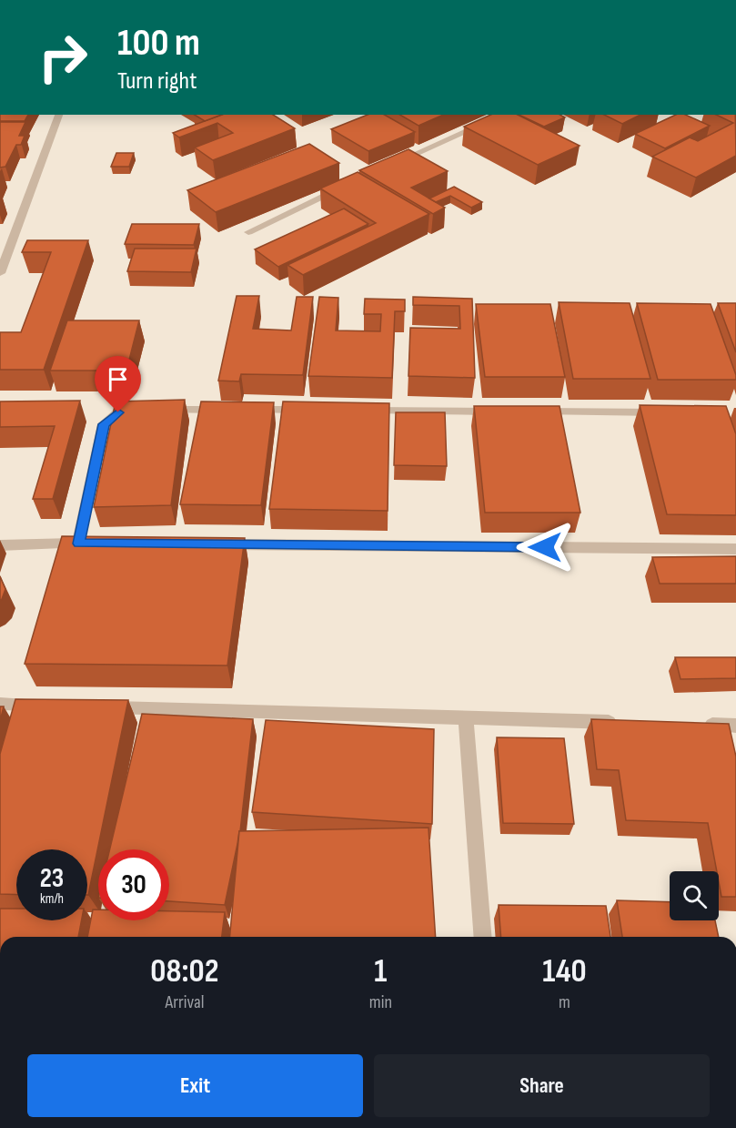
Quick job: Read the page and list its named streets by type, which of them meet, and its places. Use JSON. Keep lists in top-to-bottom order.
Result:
{
  "page": {
    "turn": ["100 m", "Turn right"],
    "speed": "23 km/h",
    "limit": "30",
    "eta": [
      "08:02",
      "Arrival",
      "1",
      "min",
      "140",
      "m"
    ],
    "buttons": ["Exit", "Share"]
  }
}
